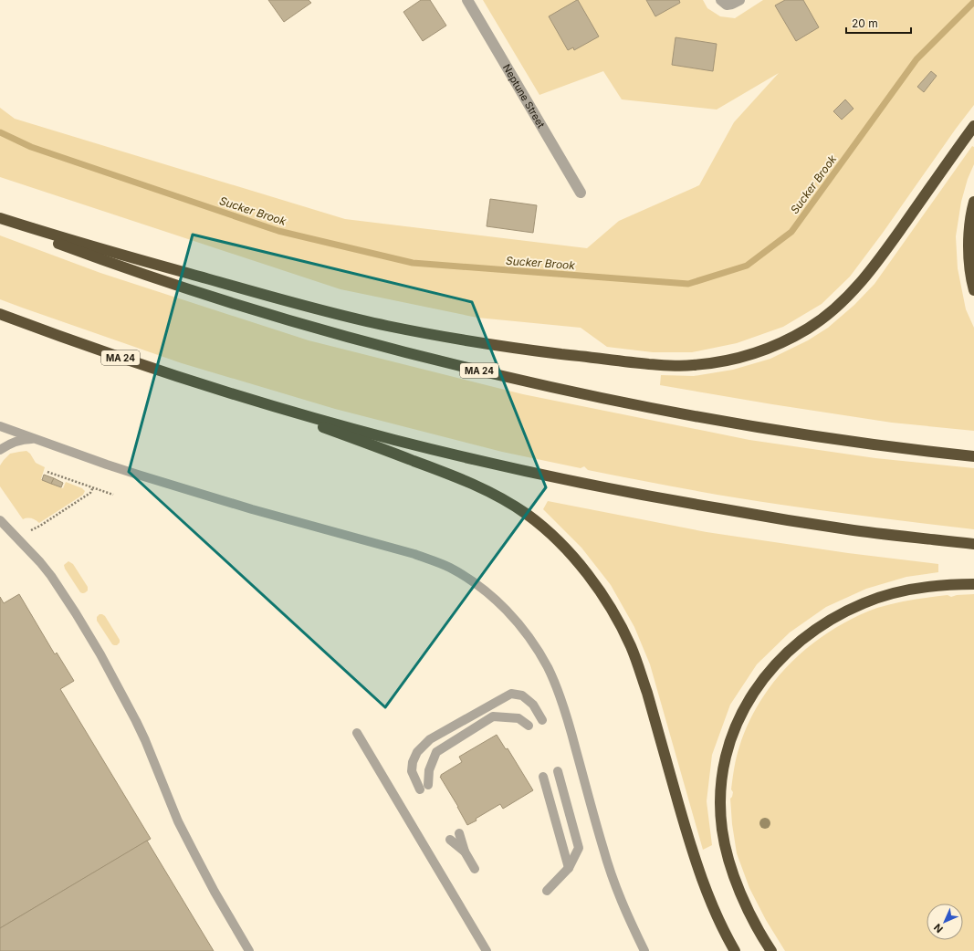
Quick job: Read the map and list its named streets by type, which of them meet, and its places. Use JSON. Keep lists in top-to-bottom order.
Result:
{
  "streets": {
    "highway": ["MA 24"],
    "street": ["Neptune Street"]
  },
  "water": ["Sucker Brook"],
  "scale_bar": "20 m",
  "north": "bottom left"
}
